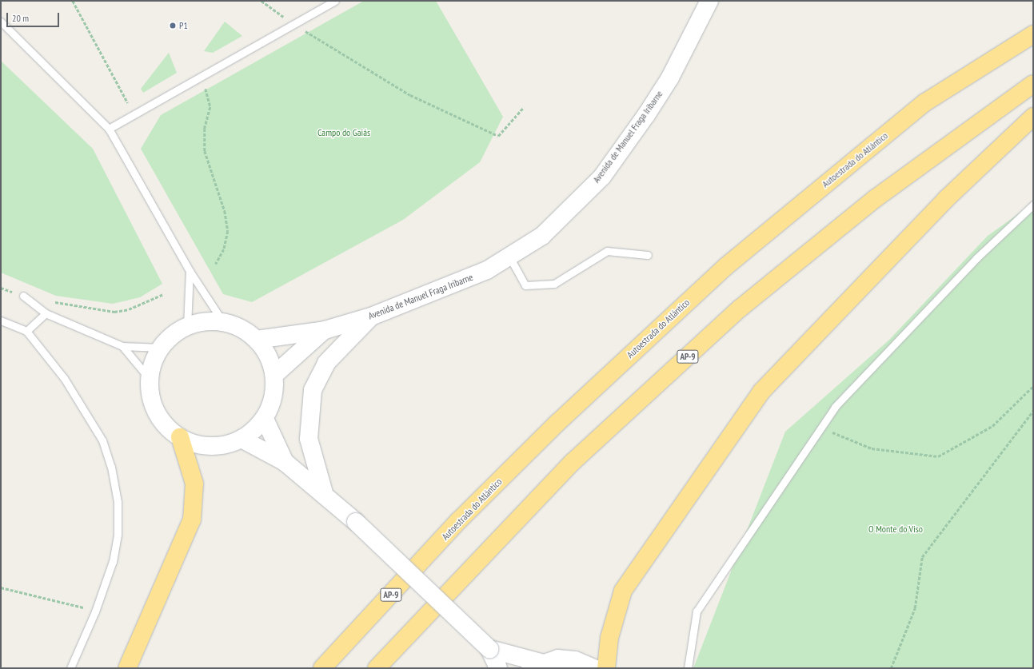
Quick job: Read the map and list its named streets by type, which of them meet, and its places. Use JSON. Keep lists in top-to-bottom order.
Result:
{
  "streets": {
    "highway": ["Autoestrada do Atlántico", "AP-9"],
    "street": ["Avenida de Manuel Fraga Iribarne"]
  },
  "parks": ["Campo do Gaiás", "O Monte do Viso"],
  "places": ["P1"],
  "scale_bar": "20 m"
}
